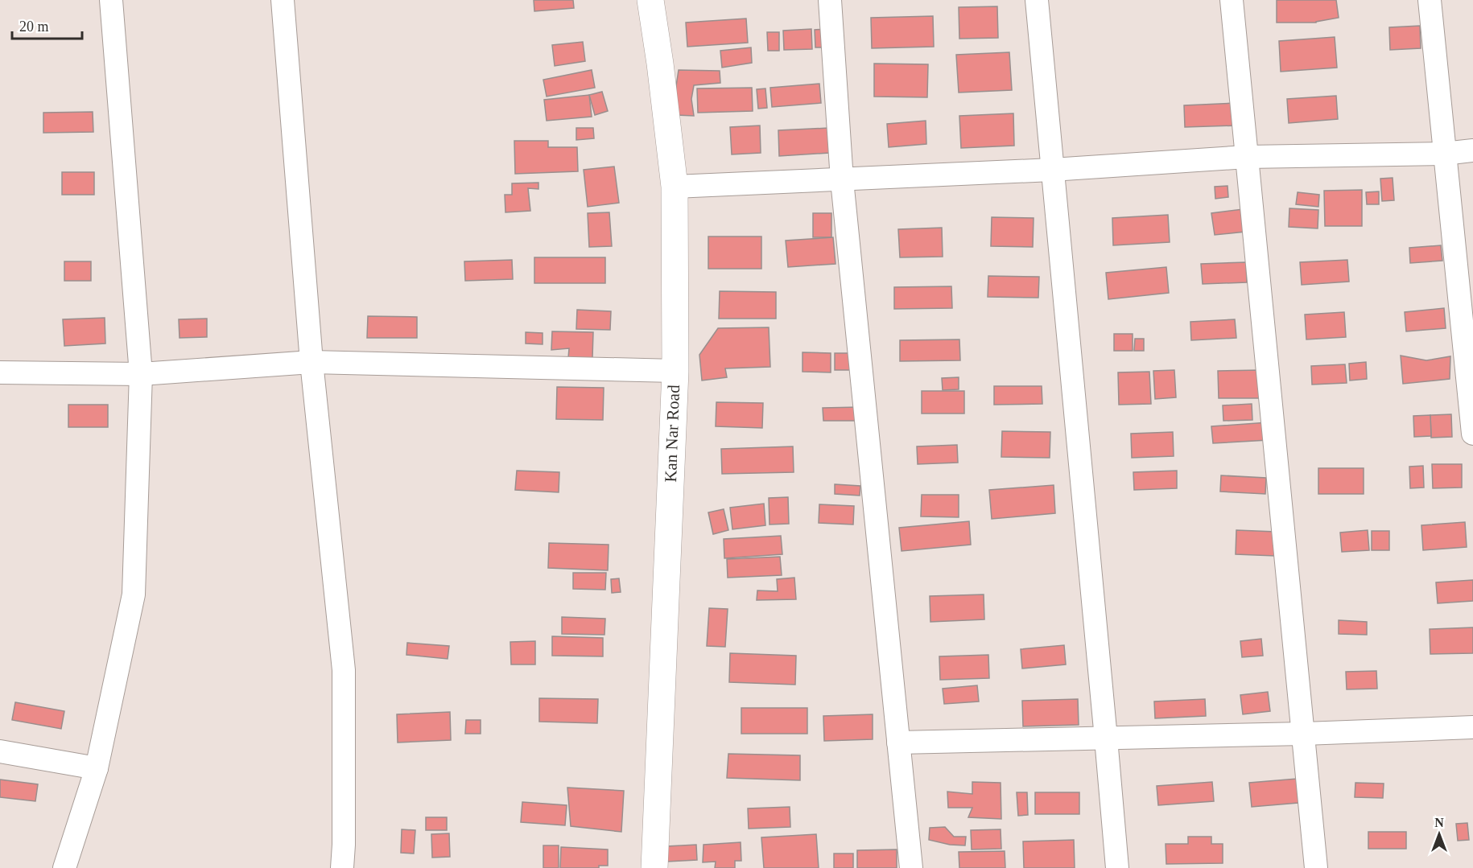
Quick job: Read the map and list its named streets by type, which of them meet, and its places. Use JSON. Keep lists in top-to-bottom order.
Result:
{
  "streets": {
    "main road": ["Kan Nar Road"]
  },
  "scale_bar": "20 m",
  "north": "top"
}
